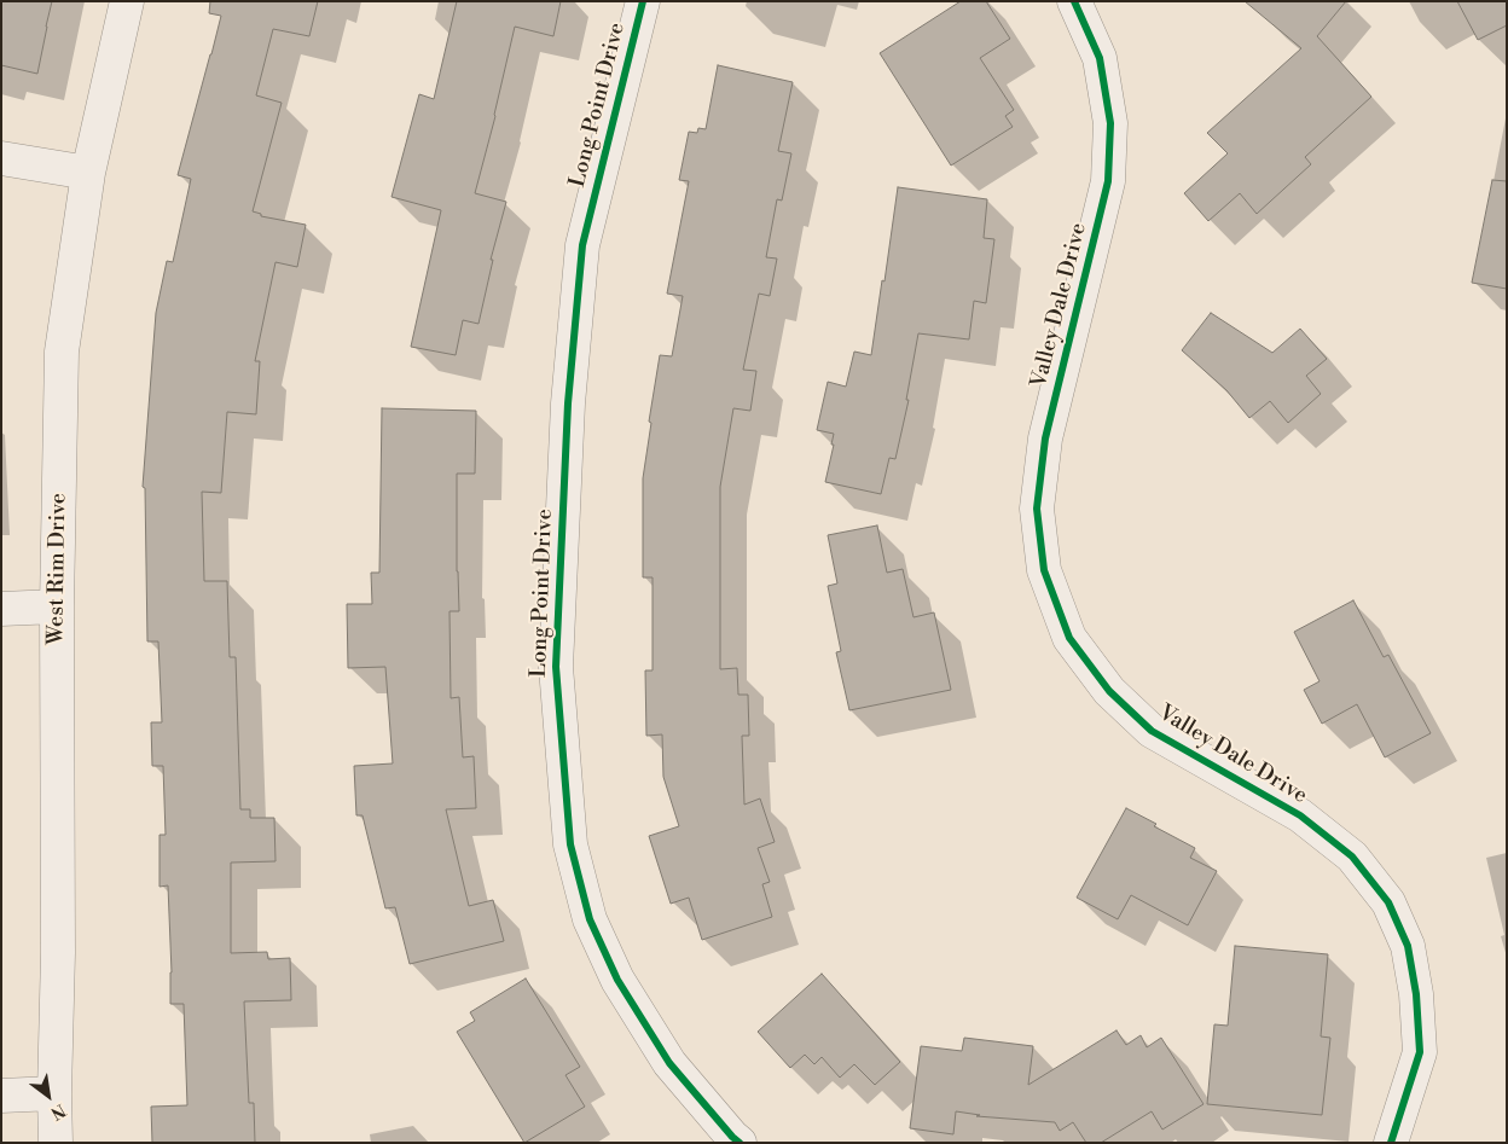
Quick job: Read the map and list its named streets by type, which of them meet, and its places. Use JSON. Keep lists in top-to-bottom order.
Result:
{
  "streets": {
    "street": ["Long Point Drive", "Valley Dale Drive", "West Rim Drive"]
  },
  "north": "bottom right"
}
